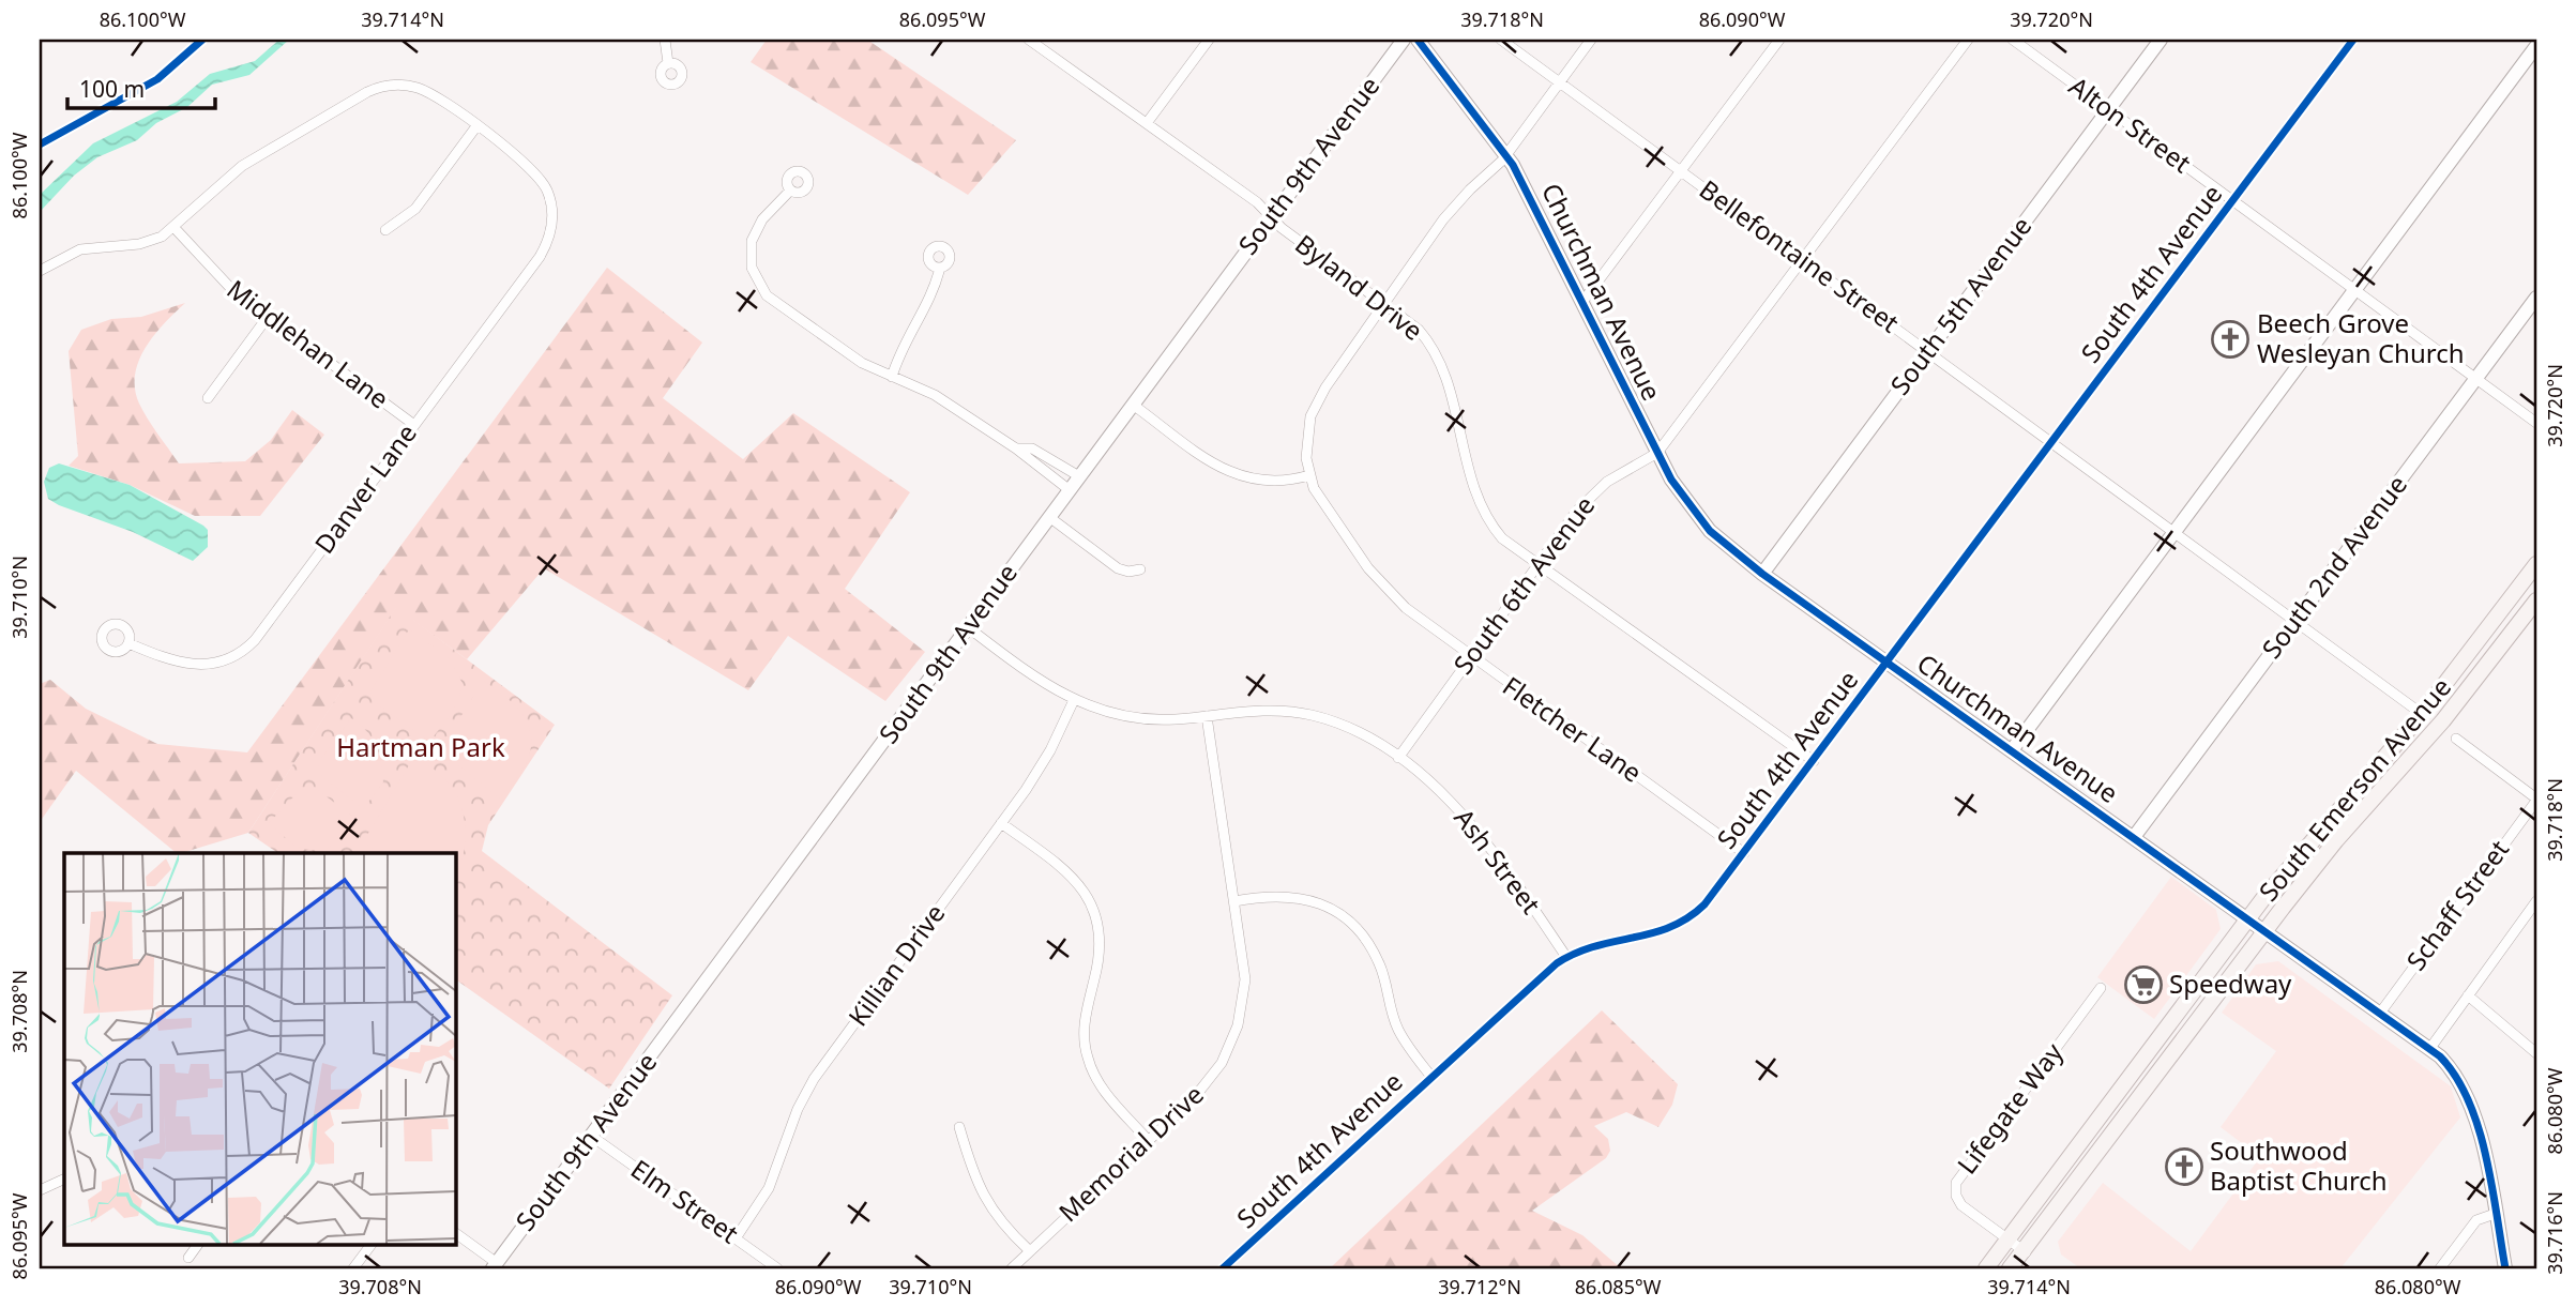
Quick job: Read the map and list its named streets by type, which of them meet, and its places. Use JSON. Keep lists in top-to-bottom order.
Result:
{
  "streets": {
    "main road": ["South Emerson Avenue"],
    "street": [
      "Alton Street",
      "South 9th Avenue",
      "Bellefontaine Street",
      "South 4th Avenue",
      "Byland Drive",
      "Churchman Avenue",
      "South 5th Avenue",
      "Middlehan Lane",
      "Danver Lane",
      "South 2nd Avenue",
      "South 6th Avenue",
      "Fletcher Lane",
      "Ash Street",
      "Schaff Street",
      "Killian Drive",
      "Lifegate Way",
      "Memorial Drive",
      "Elm Street"
    ]
  },
  "crossings": [
    ["Alton Street", "South 4th Avenue"],
    ["Alton Street", "South 5th Avenue"],
    ["Alton Street", "South 2nd Avenue"],
    ["South 9th Avenue", "Byland Drive"],
    ["South 9th Avenue", "Ash Street"],
    ["South 9th Avenue", "Elm Street"],
    ["Bellefontaine Street", "South 4th Avenue"],
    ["Bellefontaine Street", "South 5th Avenue"],
    ["Bellefontaine Street", "South 2nd Avenue"],
    ["Bellefontaine Street", "South 6th Avenue"],
    ["Bellefontaine Street", "South Emerson Avenue"],
    ["South 4th Avenue", "Byland Drive"],
    ["South 4th Avenue", "Churchman Avenue"],
    ["South 4th Avenue", "Fletcher Lane"],
    ["South 4th Avenue", "Ash Street"],
    ["Byland Drive", "South 6th Avenue"],
    ["Churchman Avenue", "South 5th Avenue"],
    ["Churchman Avenue", "South 2nd Avenue"],
    ["Churchman Avenue", "South 6th Avenue"],
    ["Churchman Avenue", "South Emerson Avenue"],
    ["Churchman Avenue", "Schaff Street"],
    ["Middlehan Lane", "Danver Lane"],
    ["South 6th Avenue", "Fletcher Lane"],
    ["South 6th Avenue", "Ash Street"],
    ["South Emerson Avenue", "Lifegate Way"],
    ["Ash Street", "Killian Drive"],
    ["Ash Street", "Memorial Drive"],
    ["Killian Drive", "Elm Street"]
  ],
  "parks": ["Hartman Park"],
  "places": {
    "church": ["Beech Grove Wesleyan Church", "Southwood Baptist Church"],
    "supermarket": ["Speedway"]
  },
  "scale_bar": "100 m",
  "coordinates": [
    "86.100°W",
    "39.714°N",
    "86.095°W",
    "39.718°N",
    "86.090°W",
    "39.720°N",
    "39.710°N",
    "39.708°N",
    "86.080°W",
    "39.716°N",
    "39.712°N",
    "86.085°W"
  ]
}
